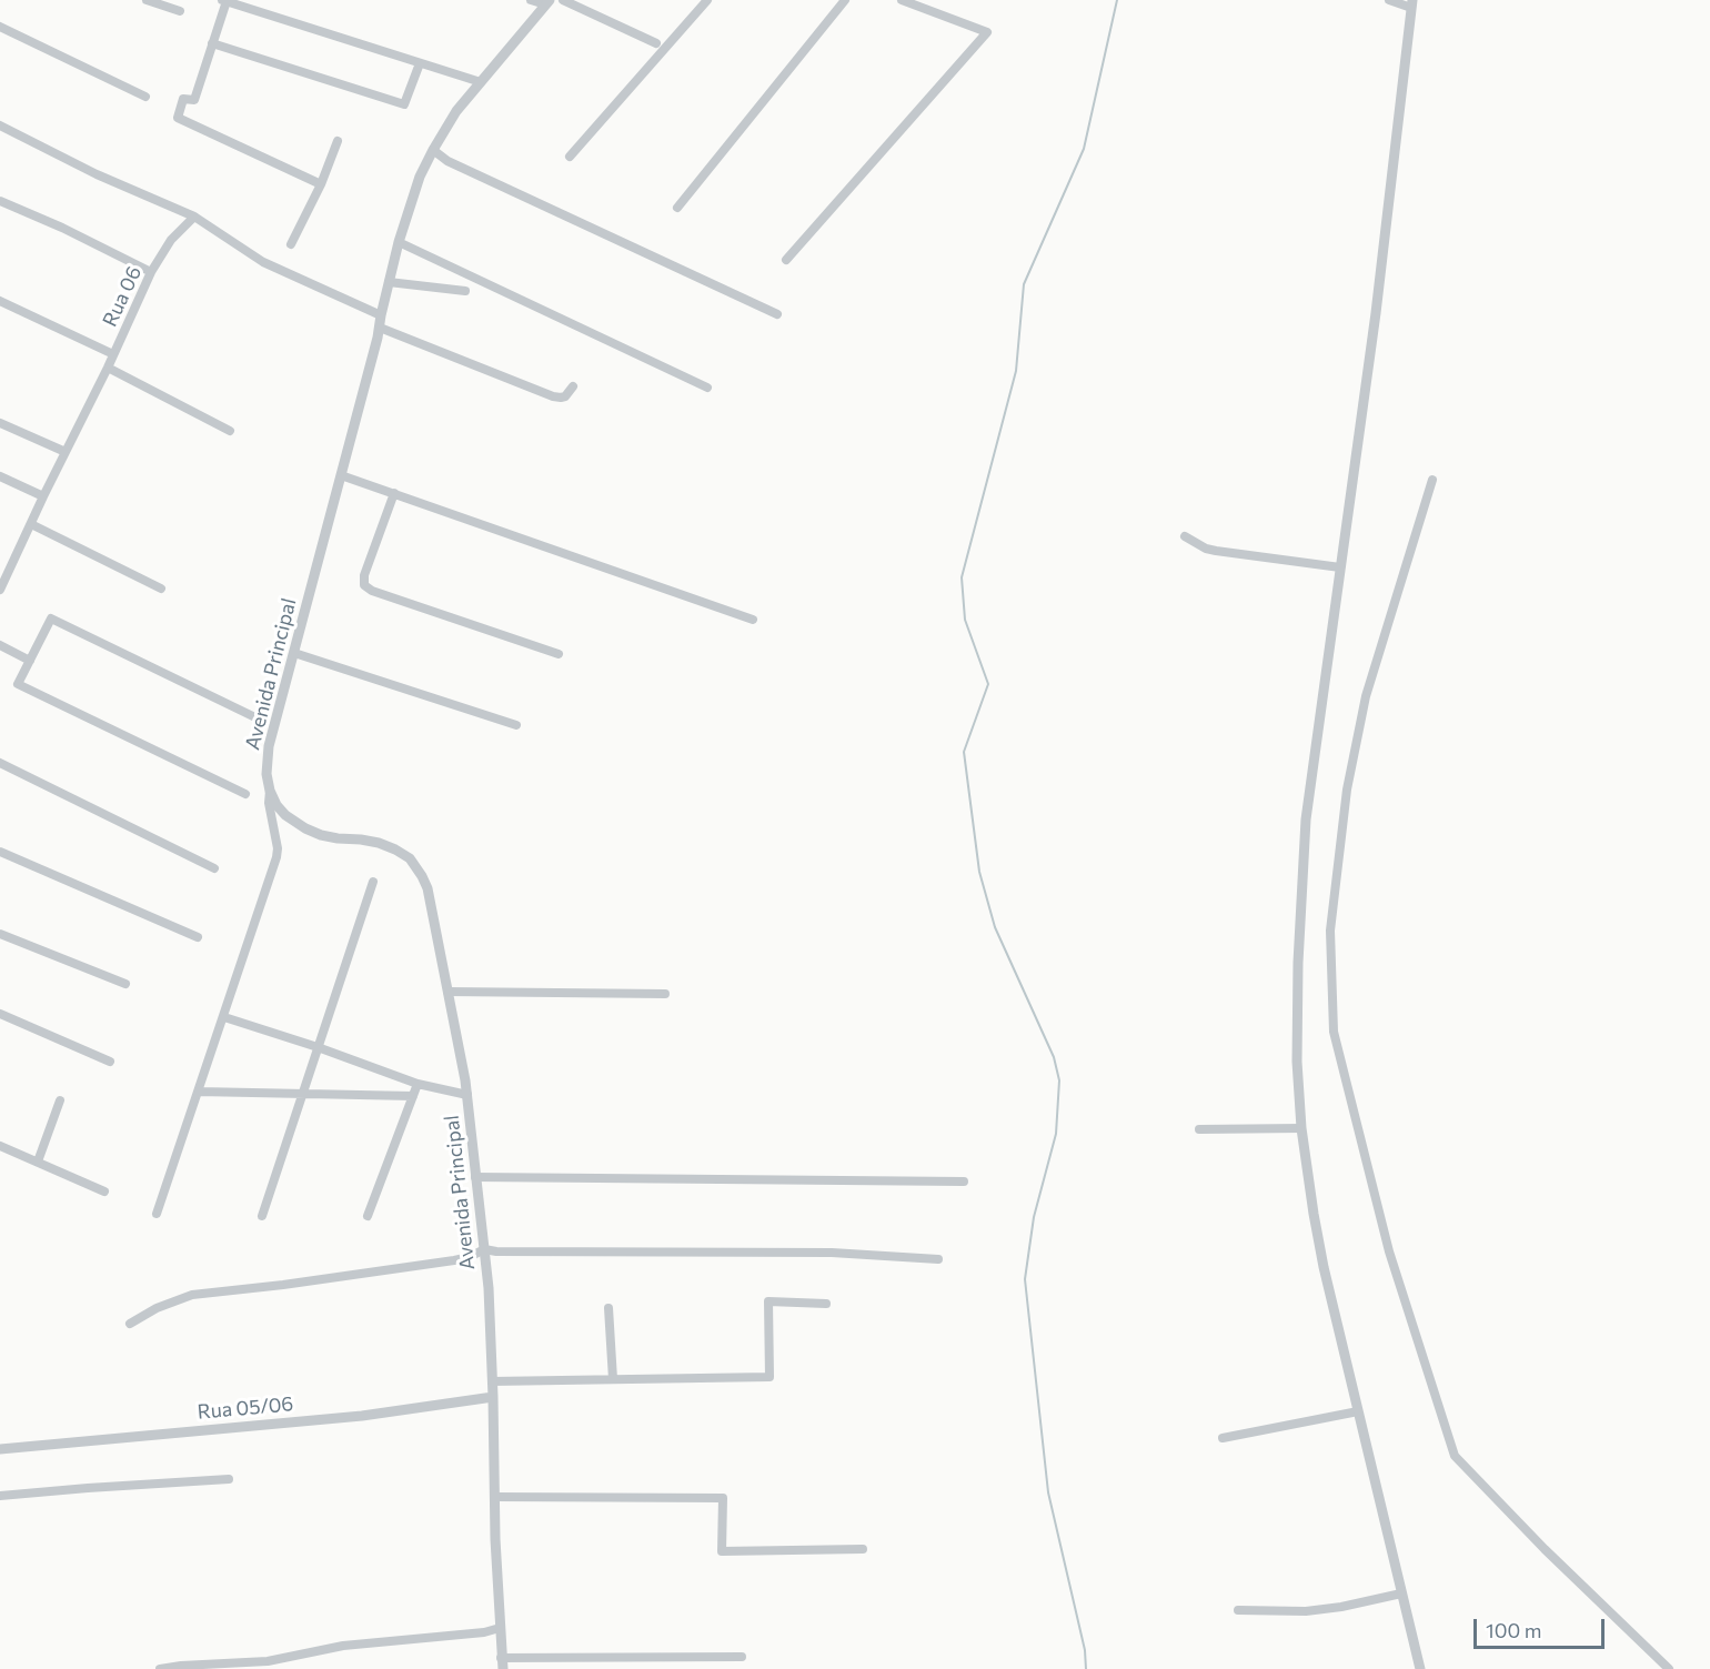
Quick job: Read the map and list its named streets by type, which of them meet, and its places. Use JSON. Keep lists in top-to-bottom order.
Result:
{
  "streets": {
    "street": ["Rua 06", "Avenida Principal", "Rua 05/06"]
  },
  "crossings": [
    ["Avenida Principal", "Rua 05/06"]
  ],
  "scale_bar": "100 m"
}
